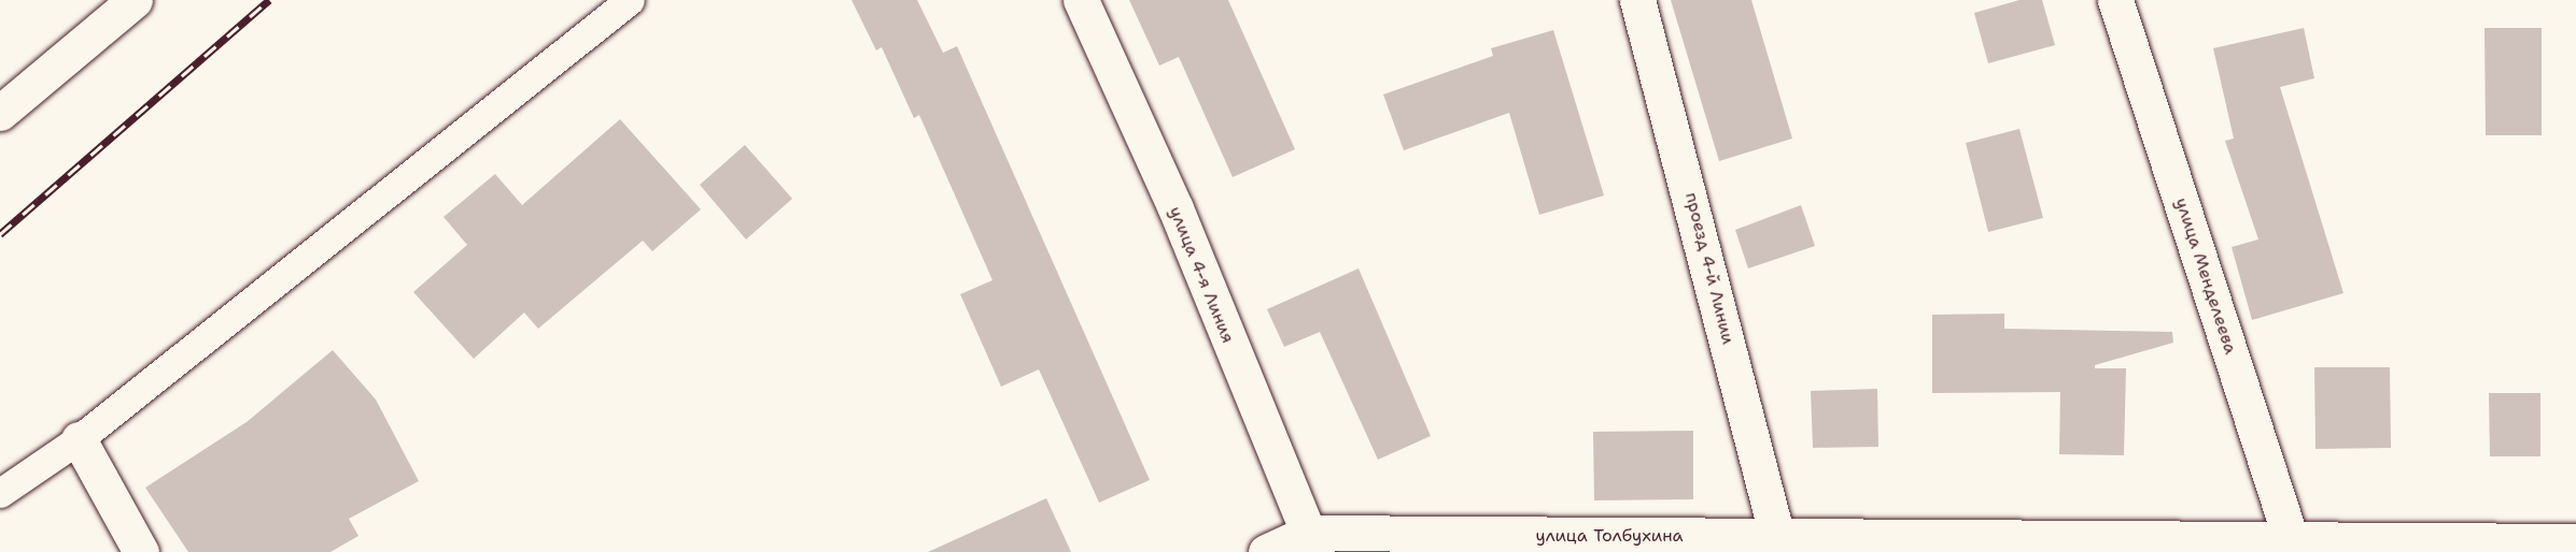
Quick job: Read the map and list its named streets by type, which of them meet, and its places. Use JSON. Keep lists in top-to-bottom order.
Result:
{
  "streets": {
    "street": [
      "проезд 4-й Линии",
      "улица 4-я Линия",
      "улица Менделеева",
      "улица Толбухина"
    ]
  },
  "crossings": [
    ["проезд 4-й Линии", "улица Толбухина"],
    ["улица 4-я Линия", "улица Толбухина"],
    ["улица Менделеева", "улица Толбухина"]
  ]
}
